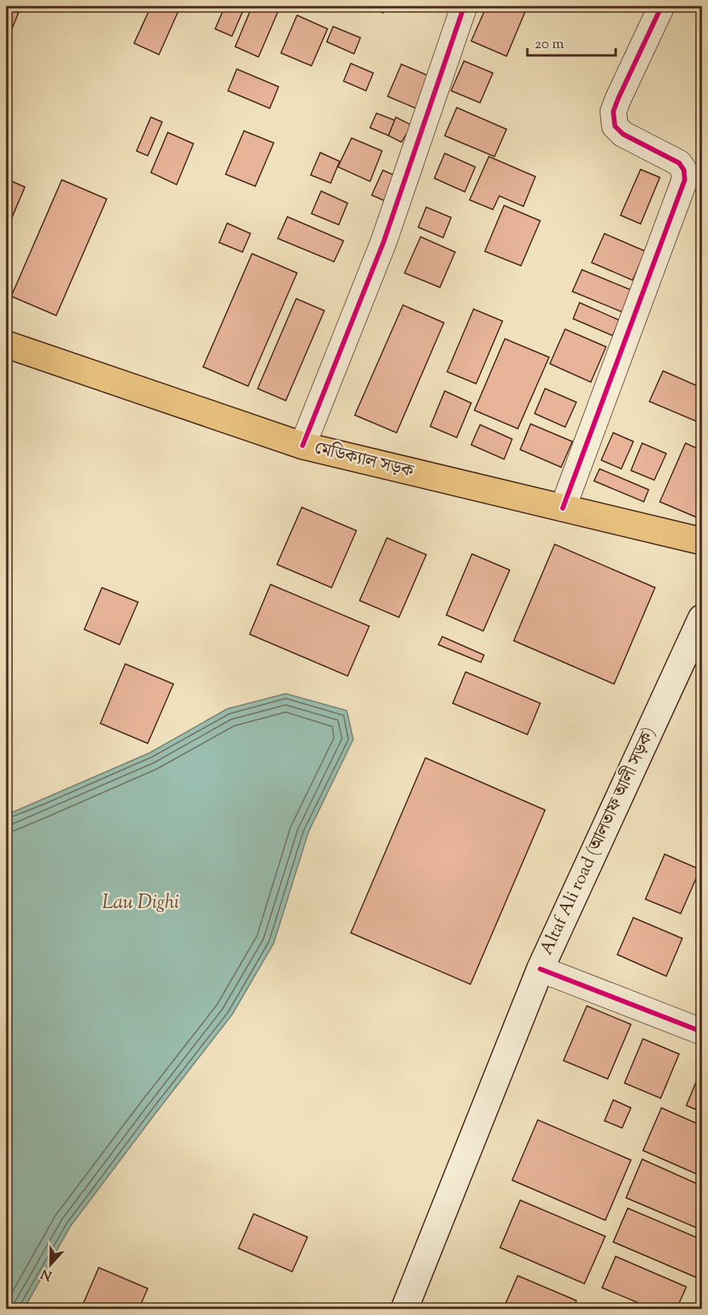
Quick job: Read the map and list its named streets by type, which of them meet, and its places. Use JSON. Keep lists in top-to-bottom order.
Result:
{
  "streets": {
    "main road": ["মেডিক্যাল সড়ক", "Altaf Ali road (আলতাফ আলী সড়ক)"]
  },
  "water": ["Lau Dighi"],
  "scale_bar": "20 m",
  "north": "bottom"
}
